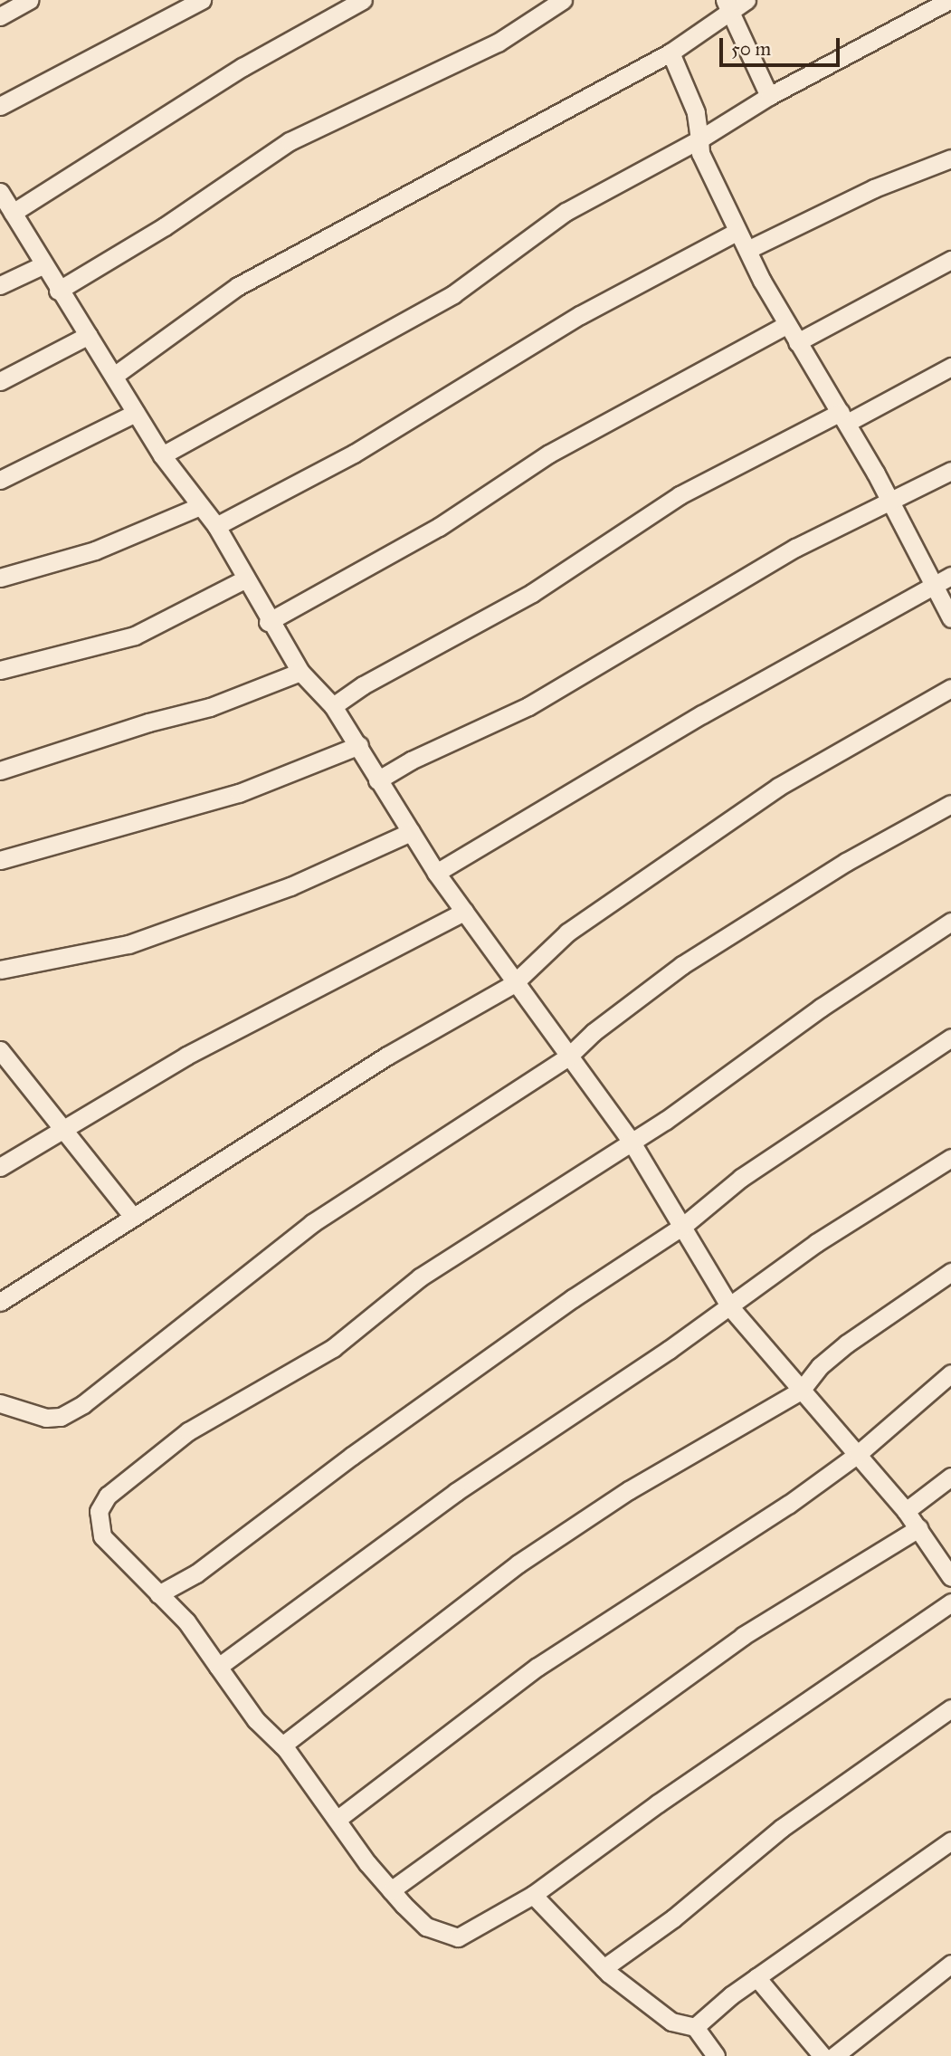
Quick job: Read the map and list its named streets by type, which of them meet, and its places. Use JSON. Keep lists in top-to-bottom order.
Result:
{
  "scale_bar": "50 m"
}
